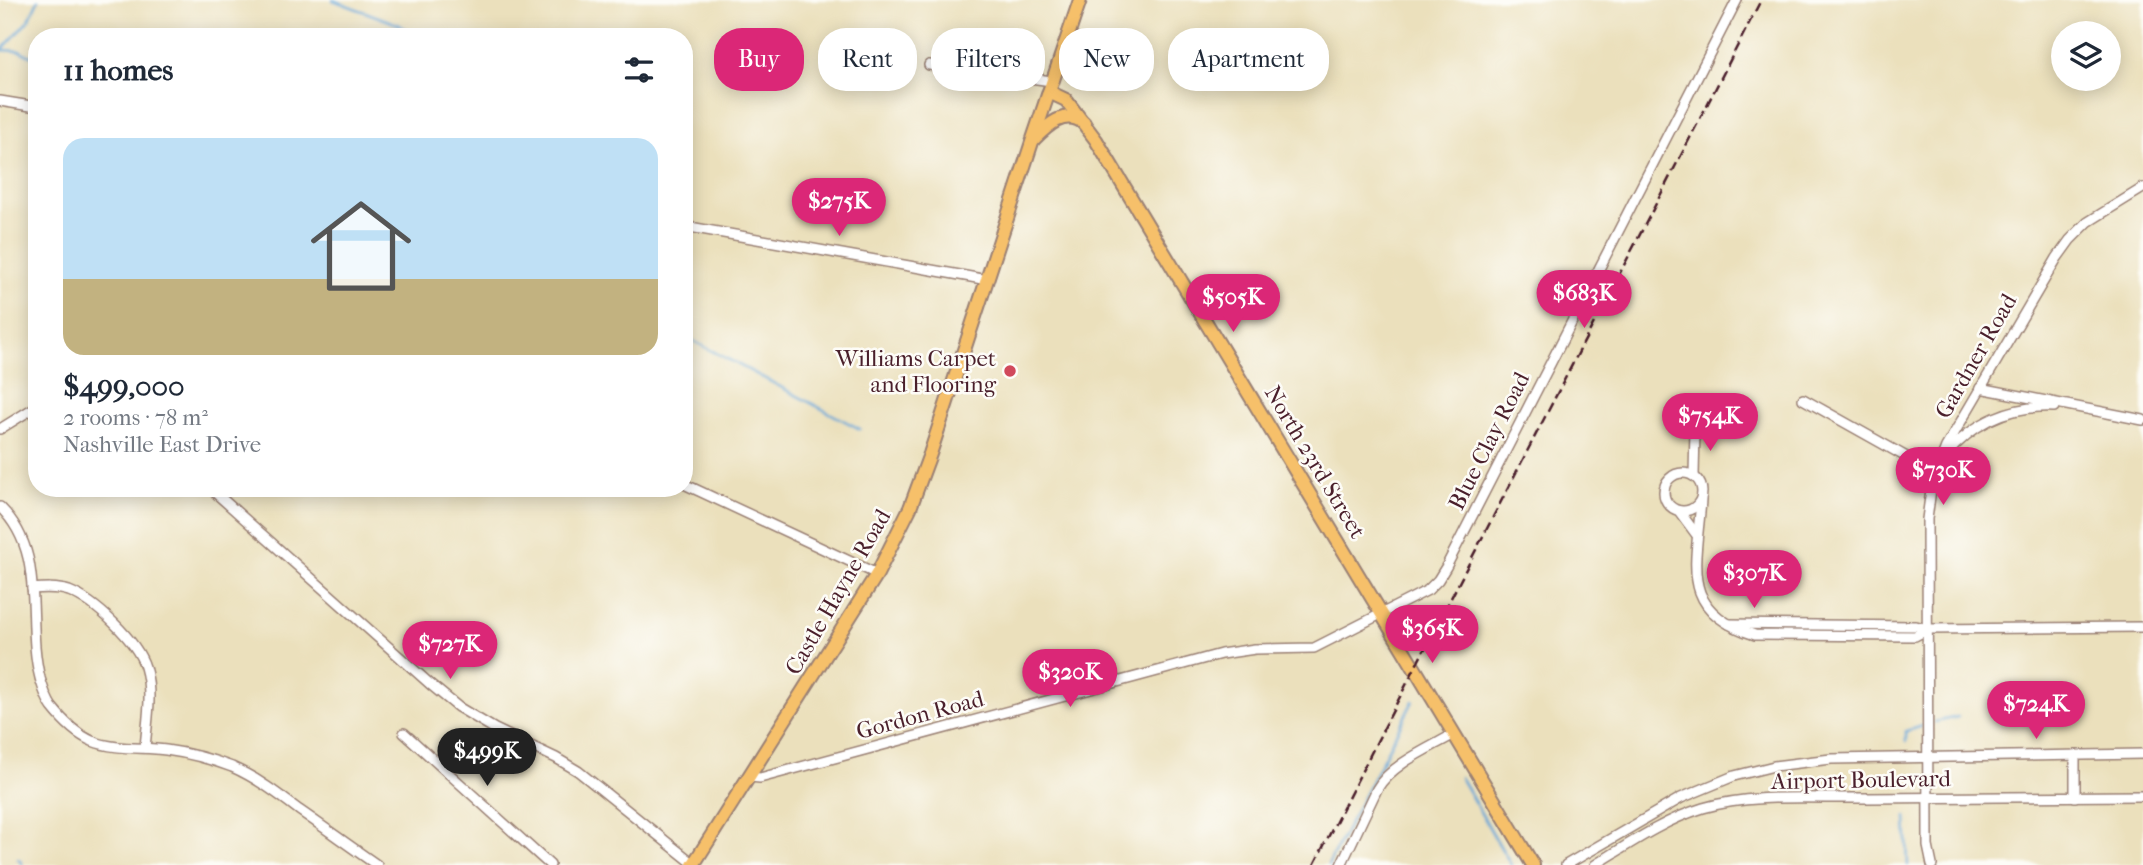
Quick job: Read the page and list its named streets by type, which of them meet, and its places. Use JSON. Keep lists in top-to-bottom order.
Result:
{
  "streets": {
    "main road": ["North 23rd Street", "Castle Hayne Road"],
    "street": [
      "Gardner Road",
      "Blue Clay Road",
      "Gordon Road",
      "Airport Boulevard"
    ]
  },
  "crossings": [
    ["Gardner Road", "Airport Boulevard"],
    ["Blue Clay Road", "North 23rd Street"],
    ["Blue Clay Road", "Gordon Road"],
    ["North 23rd Street", "Castle Hayne Road"],
    ["North 23rd Street", "Gordon Road"],
    ["Castle Hayne Road", "Gordon Road"]
  ],
  "places": ["Williams Carpet and Flooring"],
  "page": {
    "chip": [
      "Buy",
      "Rent",
      "Filters",
      "New",
      "Apartment"
    ],
    "heading": "11 homes",
    "list": [
      {
        "name": "$499,000",
        "note": "2 rooms · 78 m² · Nashville East Drive"
      }
    ],
    "price": [
      "$275K",
      "$683K",
      "$505K",
      "$754K",
      "$730K",
      "$307K",
      "$365K",
      "$727K",
      "$320K",
      "$724K",
      "$499K"
    ]
  }
}
